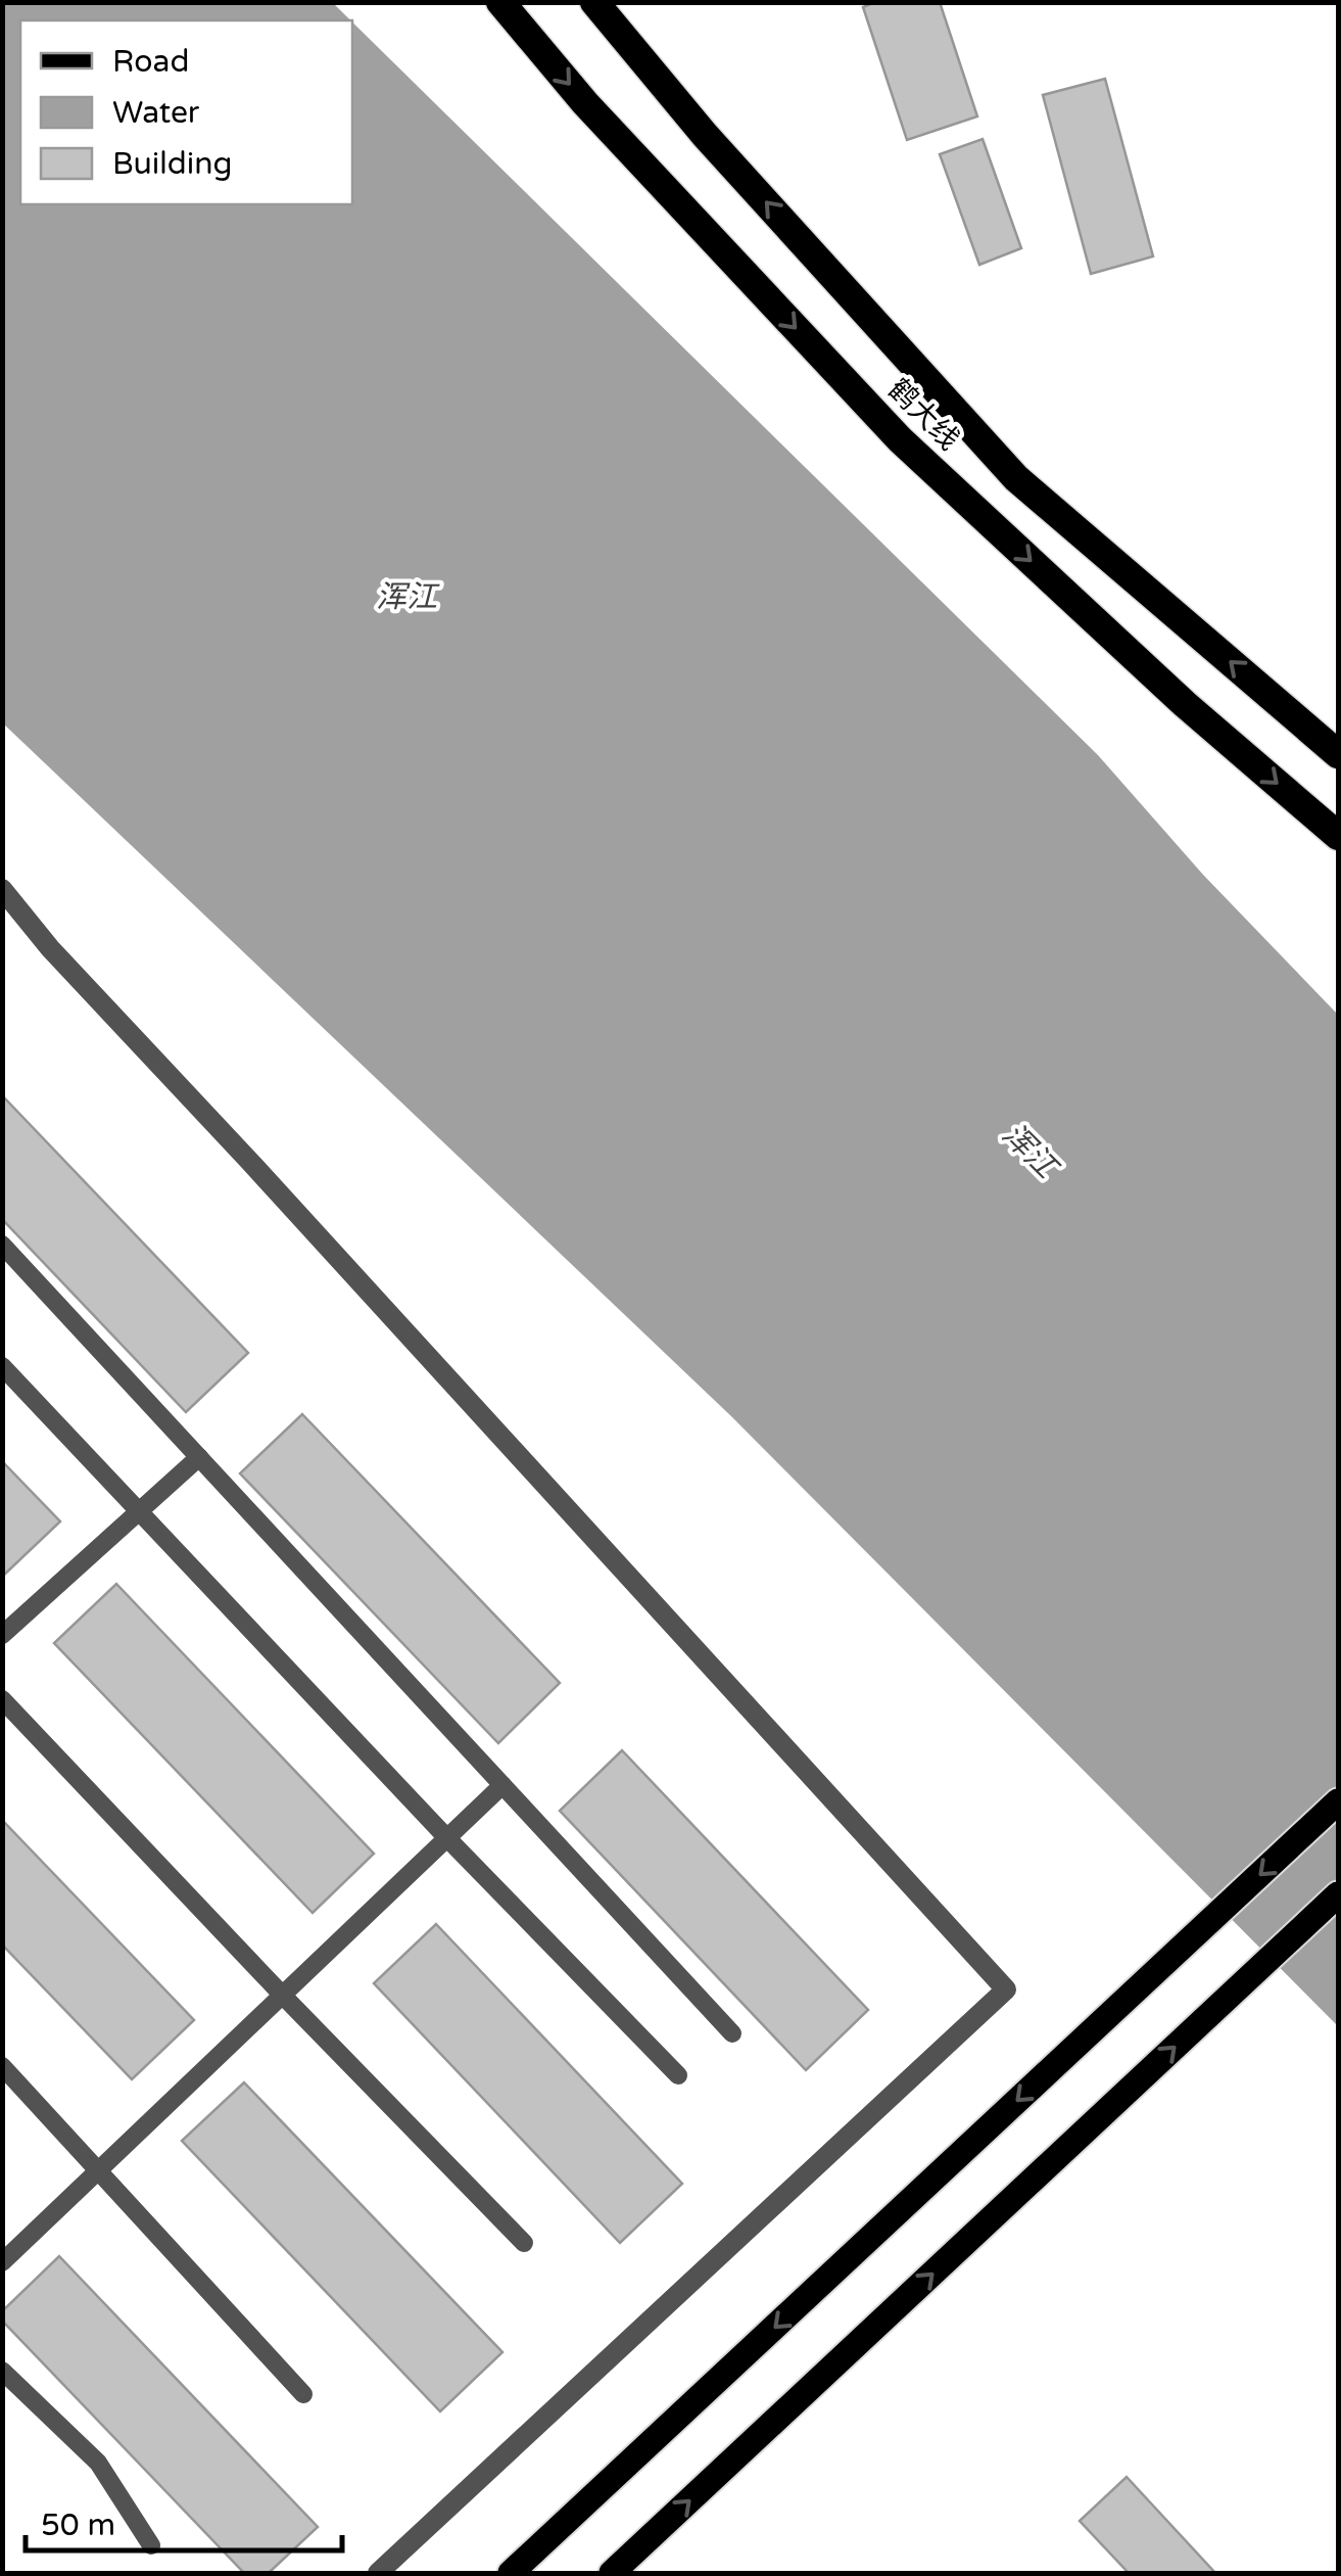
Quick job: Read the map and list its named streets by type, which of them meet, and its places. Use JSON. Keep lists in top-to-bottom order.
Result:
{
  "streets": {
    "highway": ["鹤大线"]
  },
  "water": ["浑江"],
  "legend": ["Road", "Water", "Building"],
  "scale_bar": "50 m"
}
